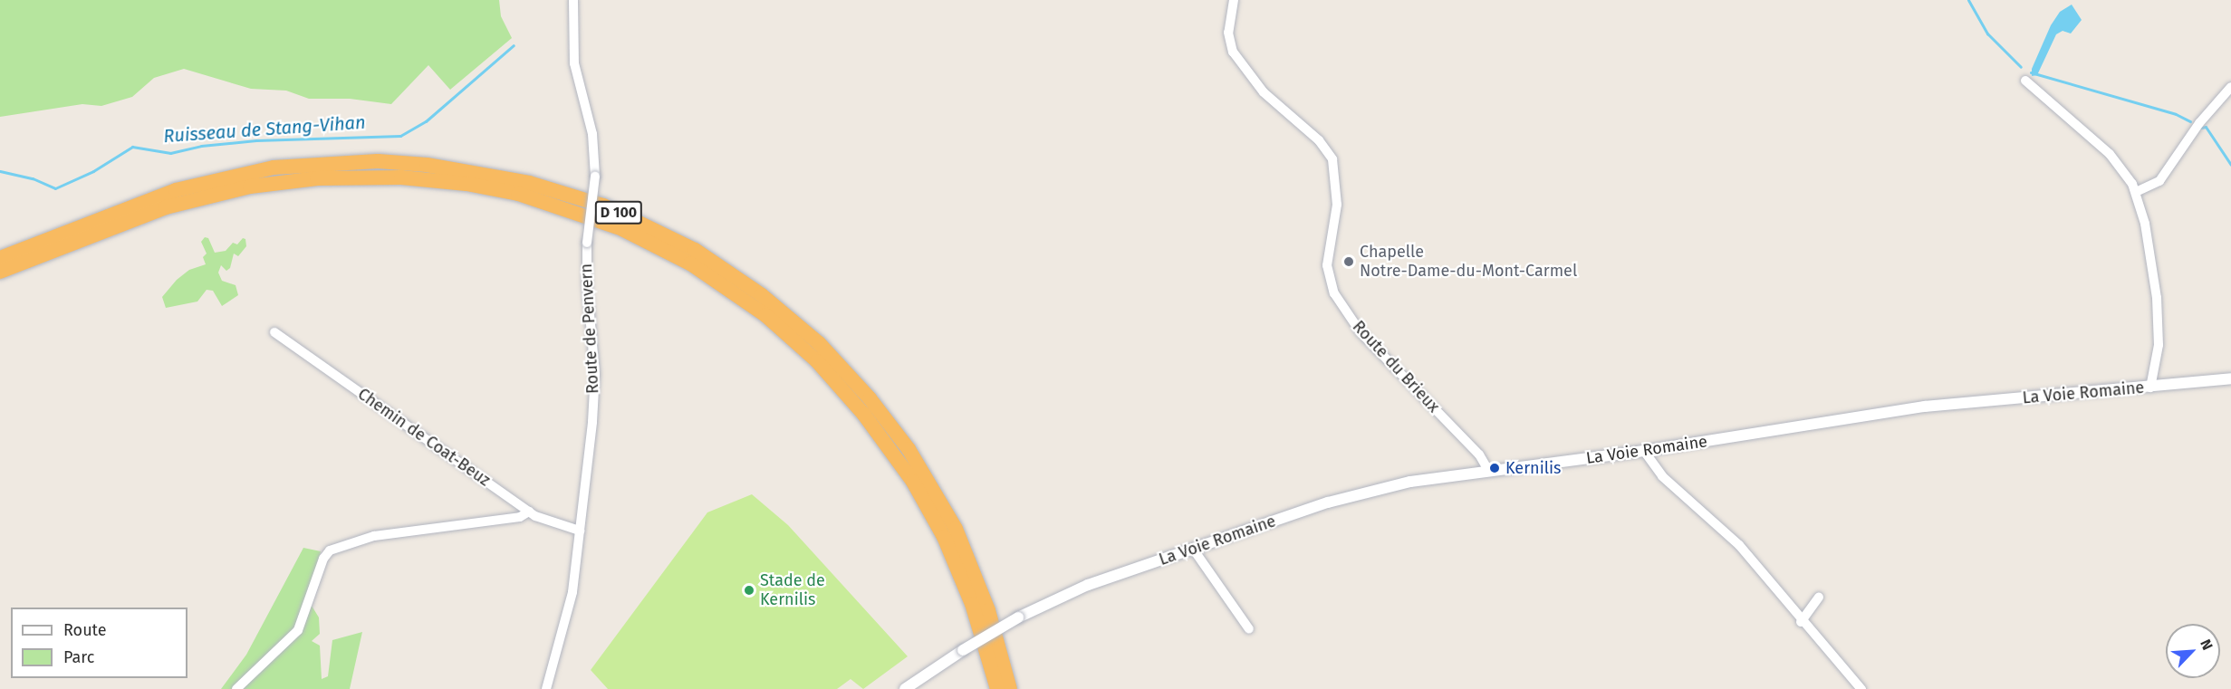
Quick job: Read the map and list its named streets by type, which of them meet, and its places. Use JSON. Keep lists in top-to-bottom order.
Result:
{
  "streets": {
    "highway": ["D 100"],
    "street": [
      "Route de Penvern",
      "Route du Brieux",
      "La Voie Romaine",
      "Chemin de Coat-Beuz"
    ]
  },
  "crossings": [
    ["Route de Penvern", "Chemin de Coat-Beuz"],
    ["Route du Brieux", "La Voie Romaine"]
  ],
  "water": ["Ruisseau de Stang-Vihan"],
  "places": ["Chapelle Notre-Dame-du-Mont-Carmel", "Kernilis", "Stade de Kernilis"],
  "legend": ["Route", "Parc"],
  "north": "top right"
}
